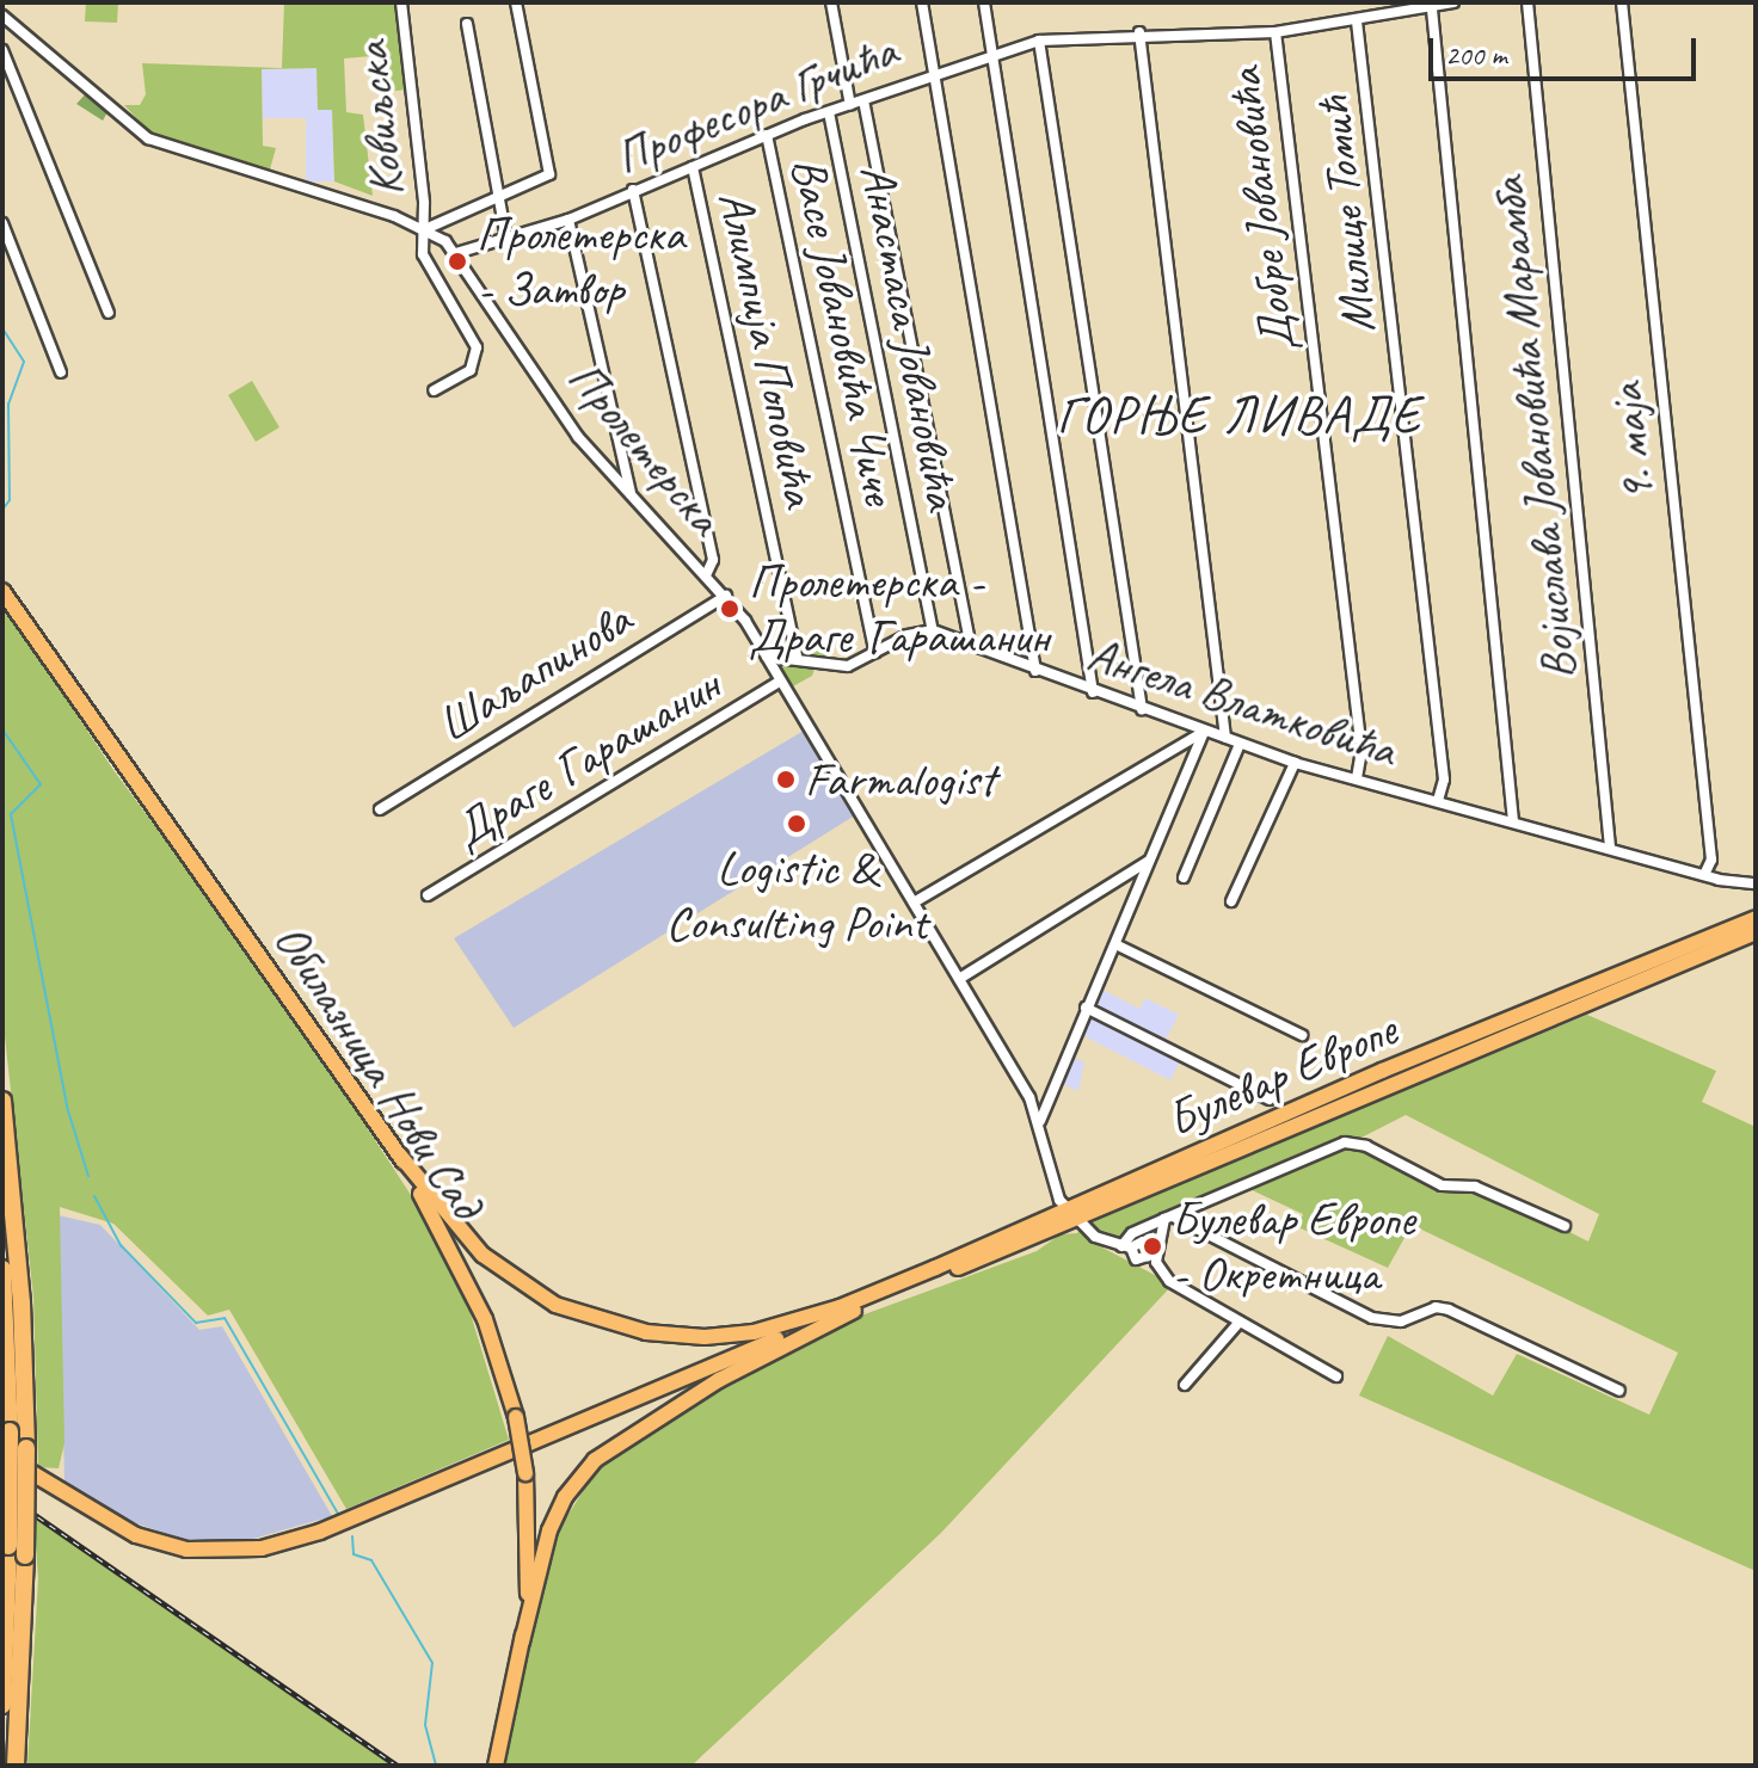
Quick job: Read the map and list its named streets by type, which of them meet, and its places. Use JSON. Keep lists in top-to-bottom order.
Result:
{
  "streets": {
    "main road": ["Обилазница Нови Сад", "Булевар Европе"],
    "street": [
      "Професора Грчића",
      "Ковиљска",
      "Добре Јовановића",
      "Милице Томић",
      "Васе Јовановића Чиче",
      "Анастаса Јовановића",
      "Алимпија Поповића",
      "Војислава Јовановића Марамба",
      "9. маја",
      "Пролетерска",
      "Шаљапинова",
      "Ангела Влатковића",
      "Драге Гарашанин"
    ]
  },
  "crossings": [
    ["Професора Грчића", "Добре Јовановића"],
    ["Професора Грчића", "Милице Томић"],
    ["Професора Грчића", "Васе Јовановића Чиче"],
    ["Професора Грчића", "Анастаса Јовановића"],
    ["Професора Грчића", "Алимпија Поповића"],
    ["Професора Грчића", "Пролетерска"],
    ["Ковиљска", "Пролетерска"],
    ["Добре Јовановића", "Ангела Влатковића"],
    ["Милице Томић", "Ангела Влатковића"],
    ["Анастаса Јовановића", "Ангела Влатковића"],
    ["Војислава Јовановића Марамба", "Ангела Влатковића"],
    ["9. маја", "Ангела Влатковића"],
    ["Пролетерска", "Шаљапинова"],
    ["Пролетерска", "Драге Гарашанин"],
    ["Пролетерска", "Булевар Европе"]
  ],
  "districts": ["ГОРЊЕ ЛИВАДЕ"],
  "places": [
    "Пролетерска - Затвор",
    "Пролетерска - Драге Гарашанин",
    "Farmalogist",
    "Logistic & Consulting Point",
    "Булевар Европе - Окретница"
  ],
  "scale_bar": "200 m"
}
